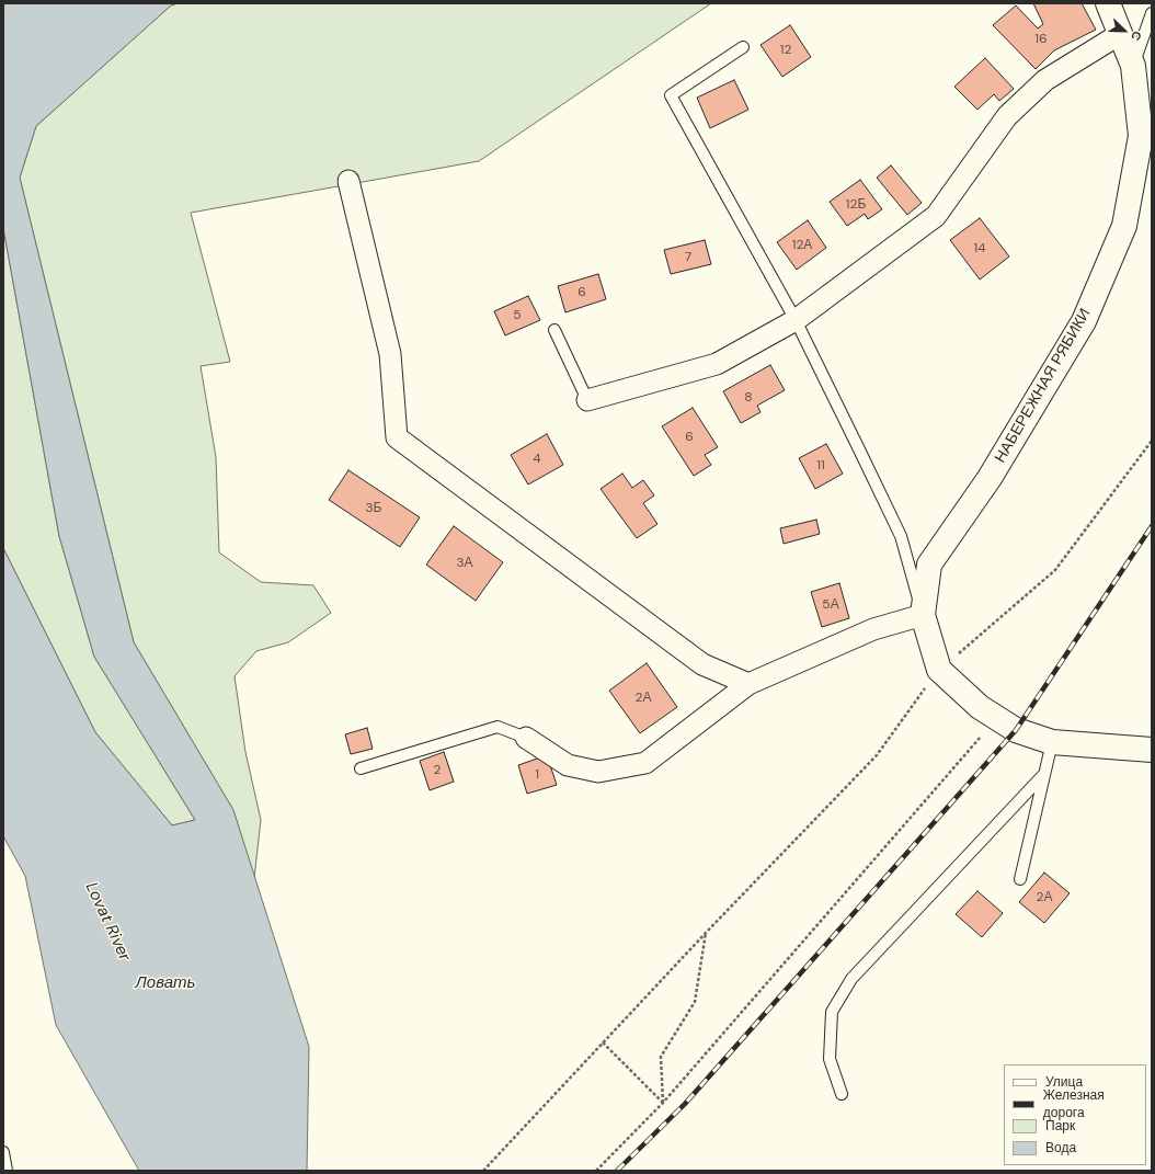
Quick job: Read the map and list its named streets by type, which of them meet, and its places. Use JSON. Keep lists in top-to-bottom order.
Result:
{
  "streets": {
    "street": ["НАБЕРЕЖНАЯ РЯБИКИ"]
  },
  "water": ["Lovat River", "Ловать"],
  "house_numbers": [
    "16",
    "12",
    "12Б",
    "12А",
    "14",
    "7",
    "6",
    "5",
    "8",
    "6",
    "4",
    "11",
    "3Б",
    "3А",
    "5А",
    "2А",
    "2",
    "1",
    "2А"
  ],
  "legend": [
    "Улица",
    "Железная дорога",
    "Парк",
    "Вода"
  ],
  "north": "bottom right"
}
